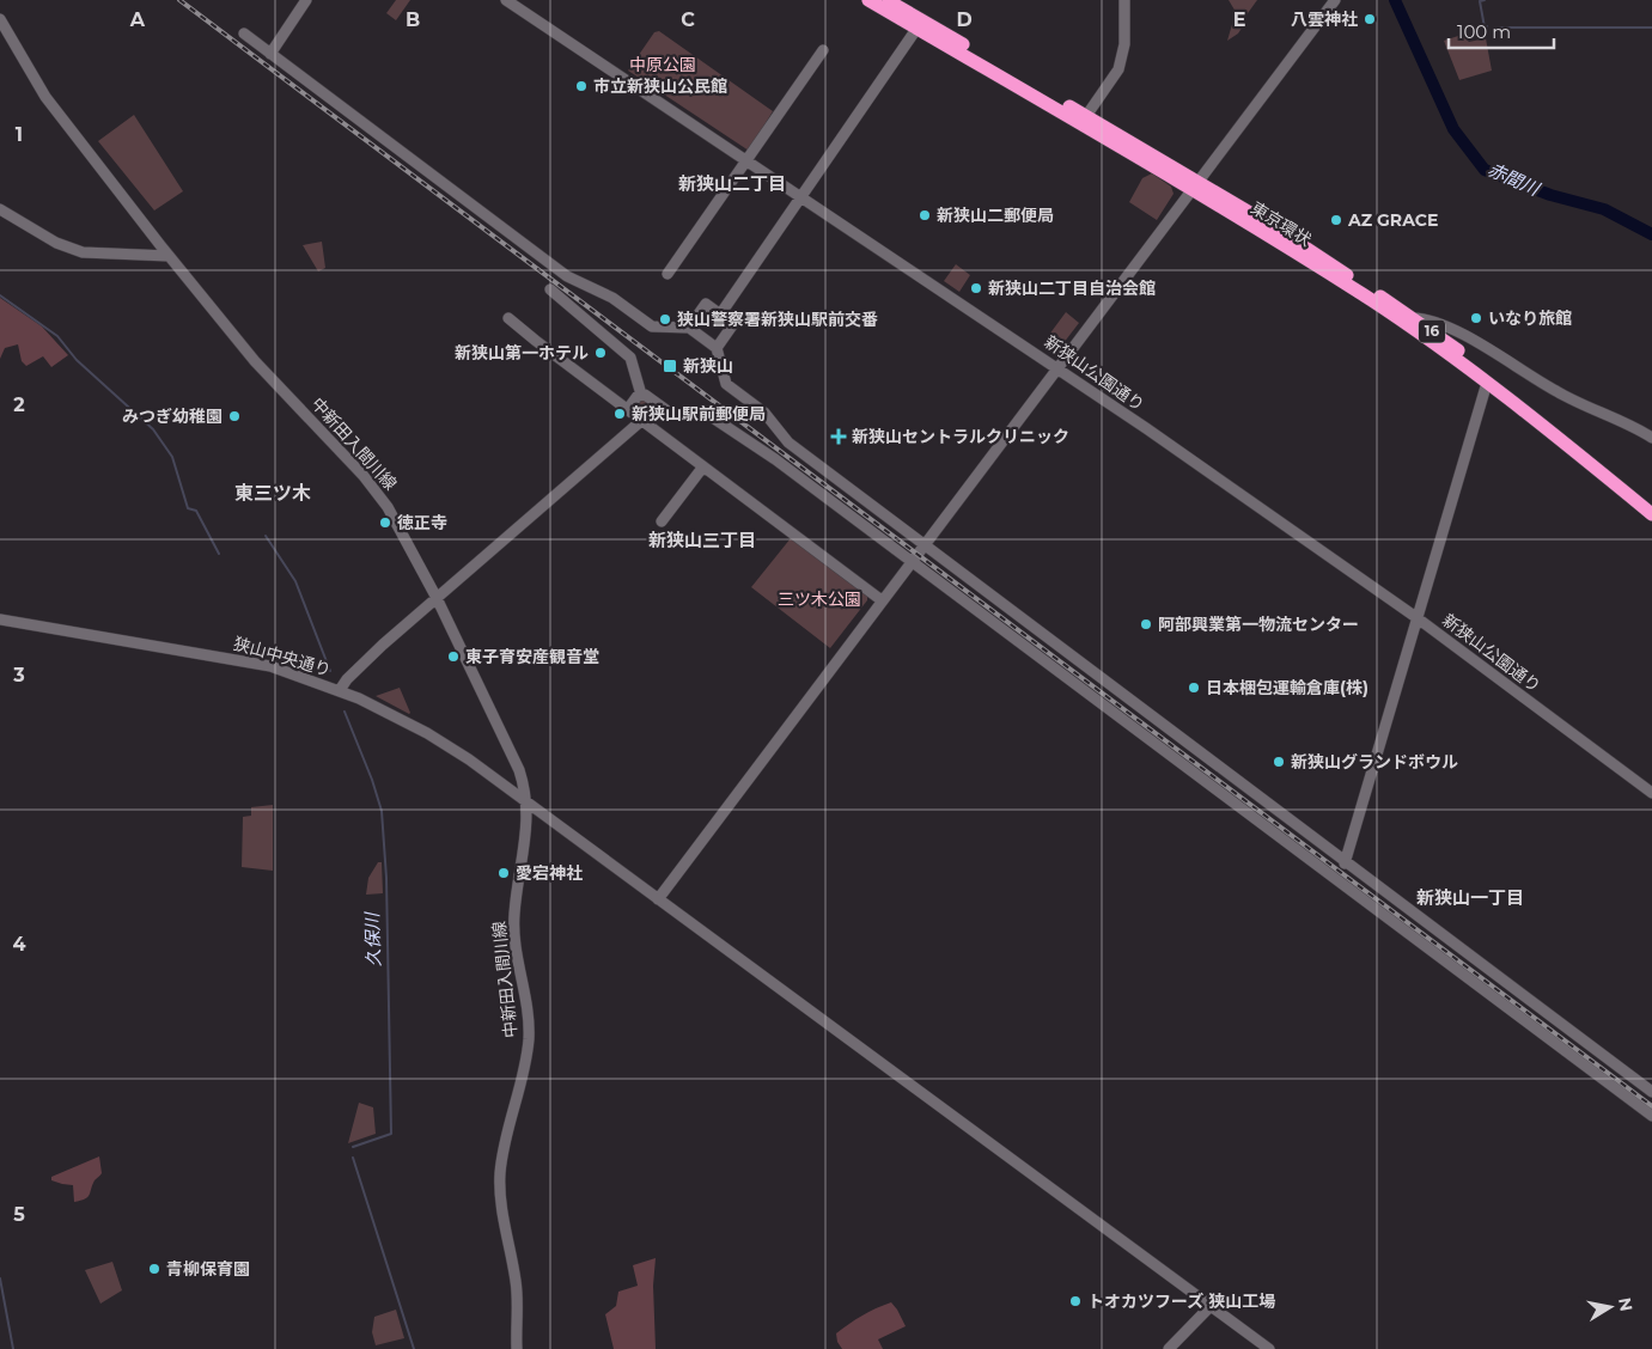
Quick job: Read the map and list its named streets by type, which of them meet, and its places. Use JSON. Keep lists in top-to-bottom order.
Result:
{
  "streets": {
    "highway": ["東京環状", "16"],
    "street": ["新狭山公園通り", "中新田入間川線", "狭山中央通り"]
  },
  "crossings": [
    ["中新田入間川線", "狭山中央通り"]
  ],
  "districts": [
    "新狭山二丁目",
    "東三ツ木",
    "新狭山三丁目",
    "新狭山一丁目"
  ],
  "water": ["赤間川", "久保川"],
  "parks": ["中原公園", "三ツ木公園"],
  "places": {
    "other": [
      "八雲神社",
      "市立新狭山公民館",
      "新狭山二郵便局",
      "AZ GRACE",
      "新狭山二丁目自治会館",
      "いなり旅館",
      "狭山警察署新狭山駅前交番",
      "新狭山第一ホテル",
      "新狭山駅前郵便局",
      "みつぎ幼稚園",
      "徳正寺",
      "阿部興業第一物流センター",
      "東子育安産観音堂",
      "日本梱包運輸倉庫(株)",
      "新狭山グランドボウル",
      "愛宕神社",
      "青柳保育園",
      "トオカツフーズ 狭山工場"
    ],
    "transit": ["新狭山"],
    "health": ["新狭山セントラルクリニック"]
  },
  "scale_bar": "100 m",
  "north": "right",
  "grid": {
    "columns": [
      "A",
      "B",
      "C",
      "D",
      "E"
    ],
    "rows": [
      "1",
      "2",
      "3",
      "4",
      "5"
    ]
  }
}
